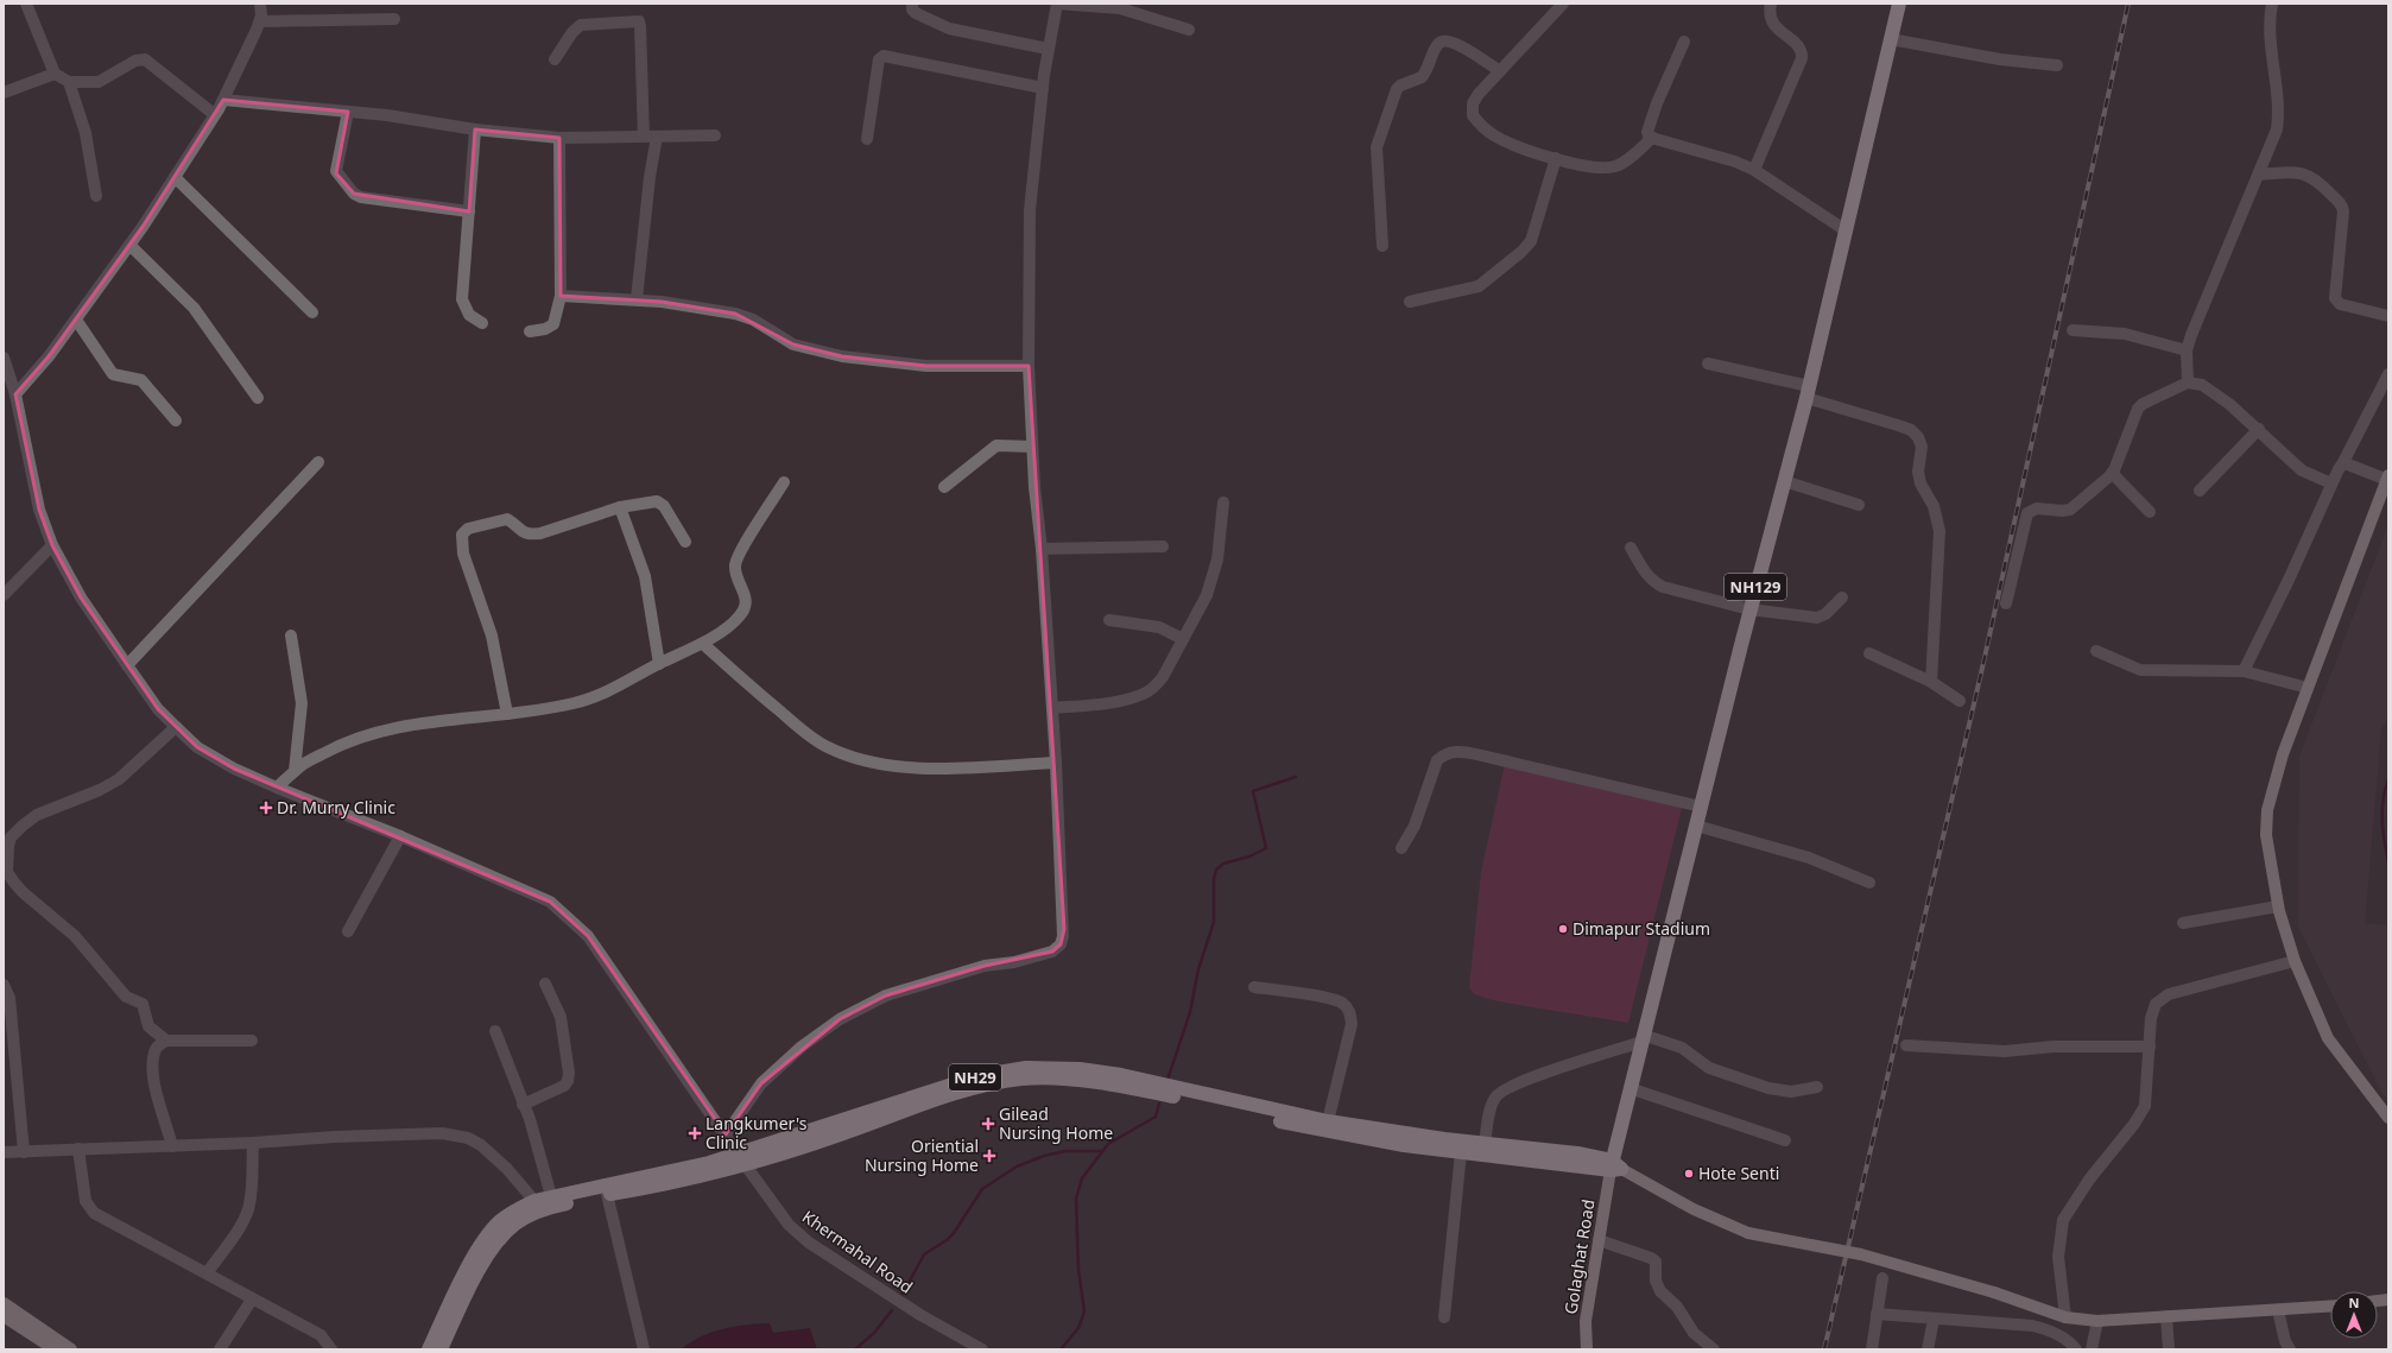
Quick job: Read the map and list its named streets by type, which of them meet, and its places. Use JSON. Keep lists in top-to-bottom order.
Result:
{
  "streets": {
    "highway": ["NH129", "NH29"],
    "main road": ["Golaghat Road"],
    "street": ["Khermahal Road"]
  },
  "crossings": [
    ["NH129", "NH29"],
    ["NH129", "Golaghat Road"],
    ["NH29", "Khermahal Road"],
    ["NH29", "Golaghat Road"]
  ],
  "places": {
    "health": [
      "Dr. Murry Clinic",
      "Gilead Nursing Home",
      "Langkumer's Clinic",
      "Oriential Nursing Home"
    ],
    "other": ["Dimapur Stadium", "Hote Senti"]
  },
  "north": "top"
}
